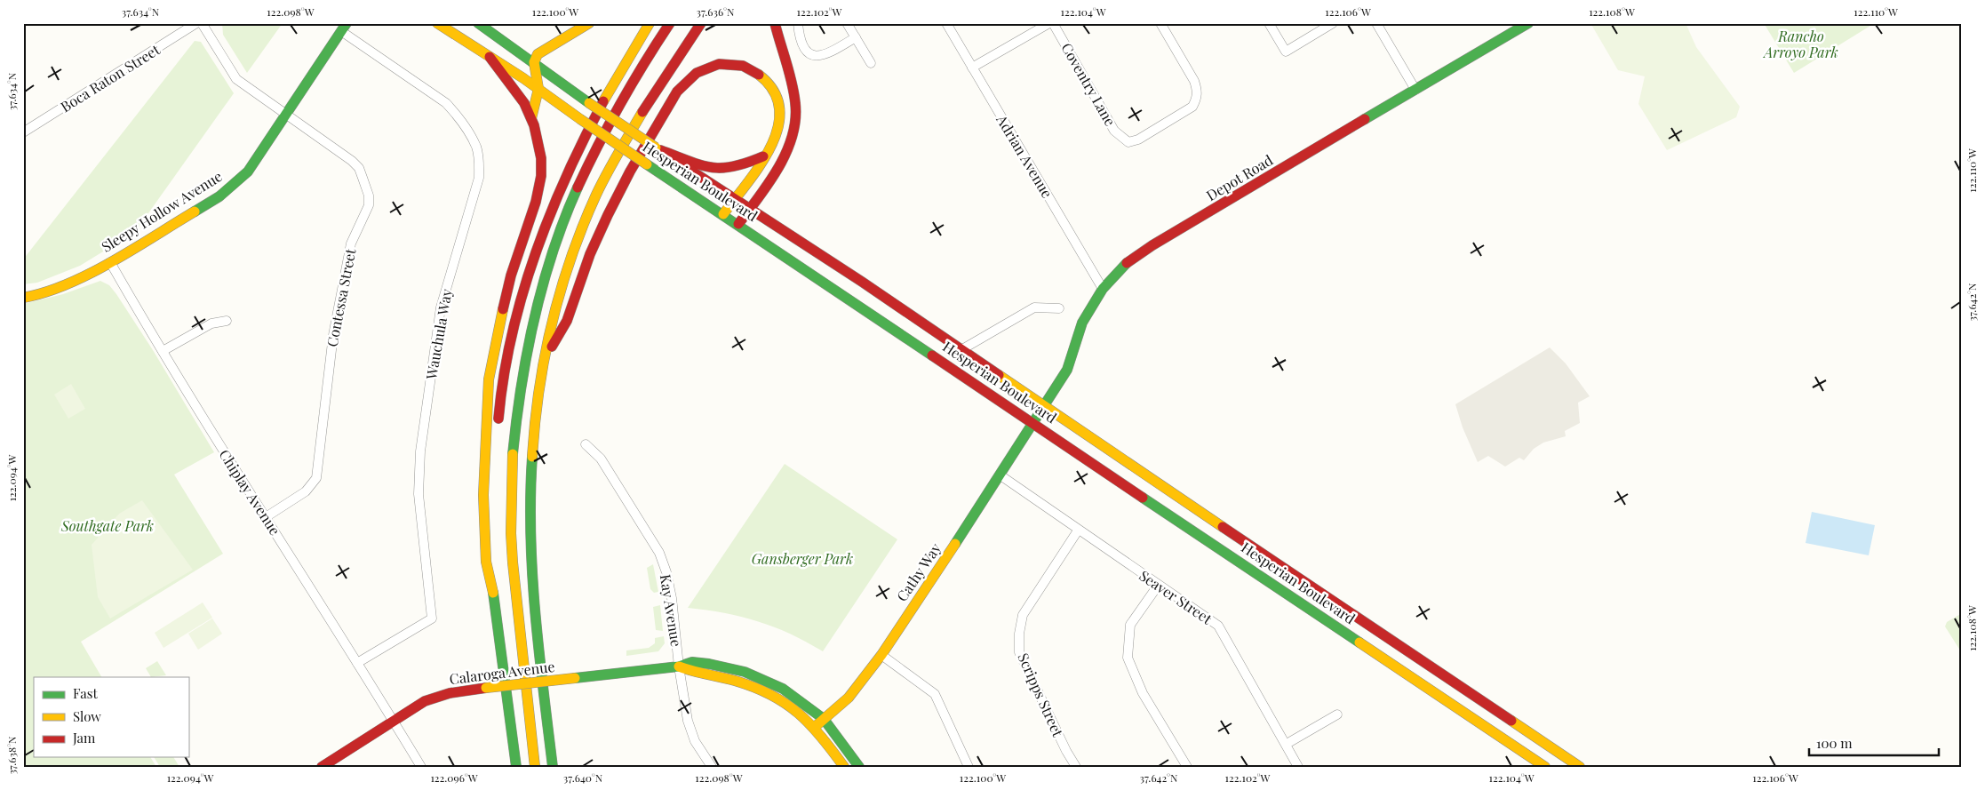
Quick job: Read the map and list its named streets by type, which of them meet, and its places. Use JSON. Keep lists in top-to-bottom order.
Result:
{
  "streets": {
    "main road": [
      "Depot Road",
      "Hesperian Boulevard",
      "Sleepy Hollow Avenue",
      "Cathy Way",
      "Calaroga Avenue"
    ],
    "street": [
      "Boca Raton Street",
      "Coventry Lane",
      "Adrian Avenue",
      "Contessa Street",
      "Wauchula Way",
      "Chiplay Avenue",
      "Seaver Street",
      "Kay Avenue",
      "Scripps Street"
    ]
  },
  "crossings": [
    ["Adrian Avenue", "Depot Road"],
    ["Depot Road", "Hesperian Boulevard"],
    ["Depot Road", "Cathy Way"],
    ["Hesperian Boulevard", "Cathy Way"],
    ["Sleepy Hollow Avenue", "Contessa Street"],
    ["Sleepy Hollow Avenue", "Wauchula Way"],
    ["Sleepy Hollow Avenue", "Chiplay Avenue"],
    ["Contessa Street", "Chiplay Avenue"],
    ["Wauchula Way", "Chiplay Avenue"],
    ["Chiplay Avenue", "Calaroga Avenue"],
    ["Cathy Way", "Seaver Street"],
    ["Cathy Way", "Calaroga Avenue"],
    ["Seaver Street", "Scripps Street"],
    ["Kay Avenue", "Calaroga Avenue"]
  ],
  "parks": ["Rancho Arroyo Park", "Southgate Park", "Gansberger Park"],
  "legend": ["Fast", "Slow", "Jam"],
  "scale_bar": "100 m",
  "coordinates": [
    "37.634°N",
    "122.098°W",
    "122.100°W",
    "37.636°N",
    "122.102°W",
    "122.104°W",
    "122.106°W",
    "122.108°W",
    "122.110°W",
    "37.642°N",
    "122.094°W",
    "37.638°N",
    "122.096°W",
    "37.640°N"
  ]
}
